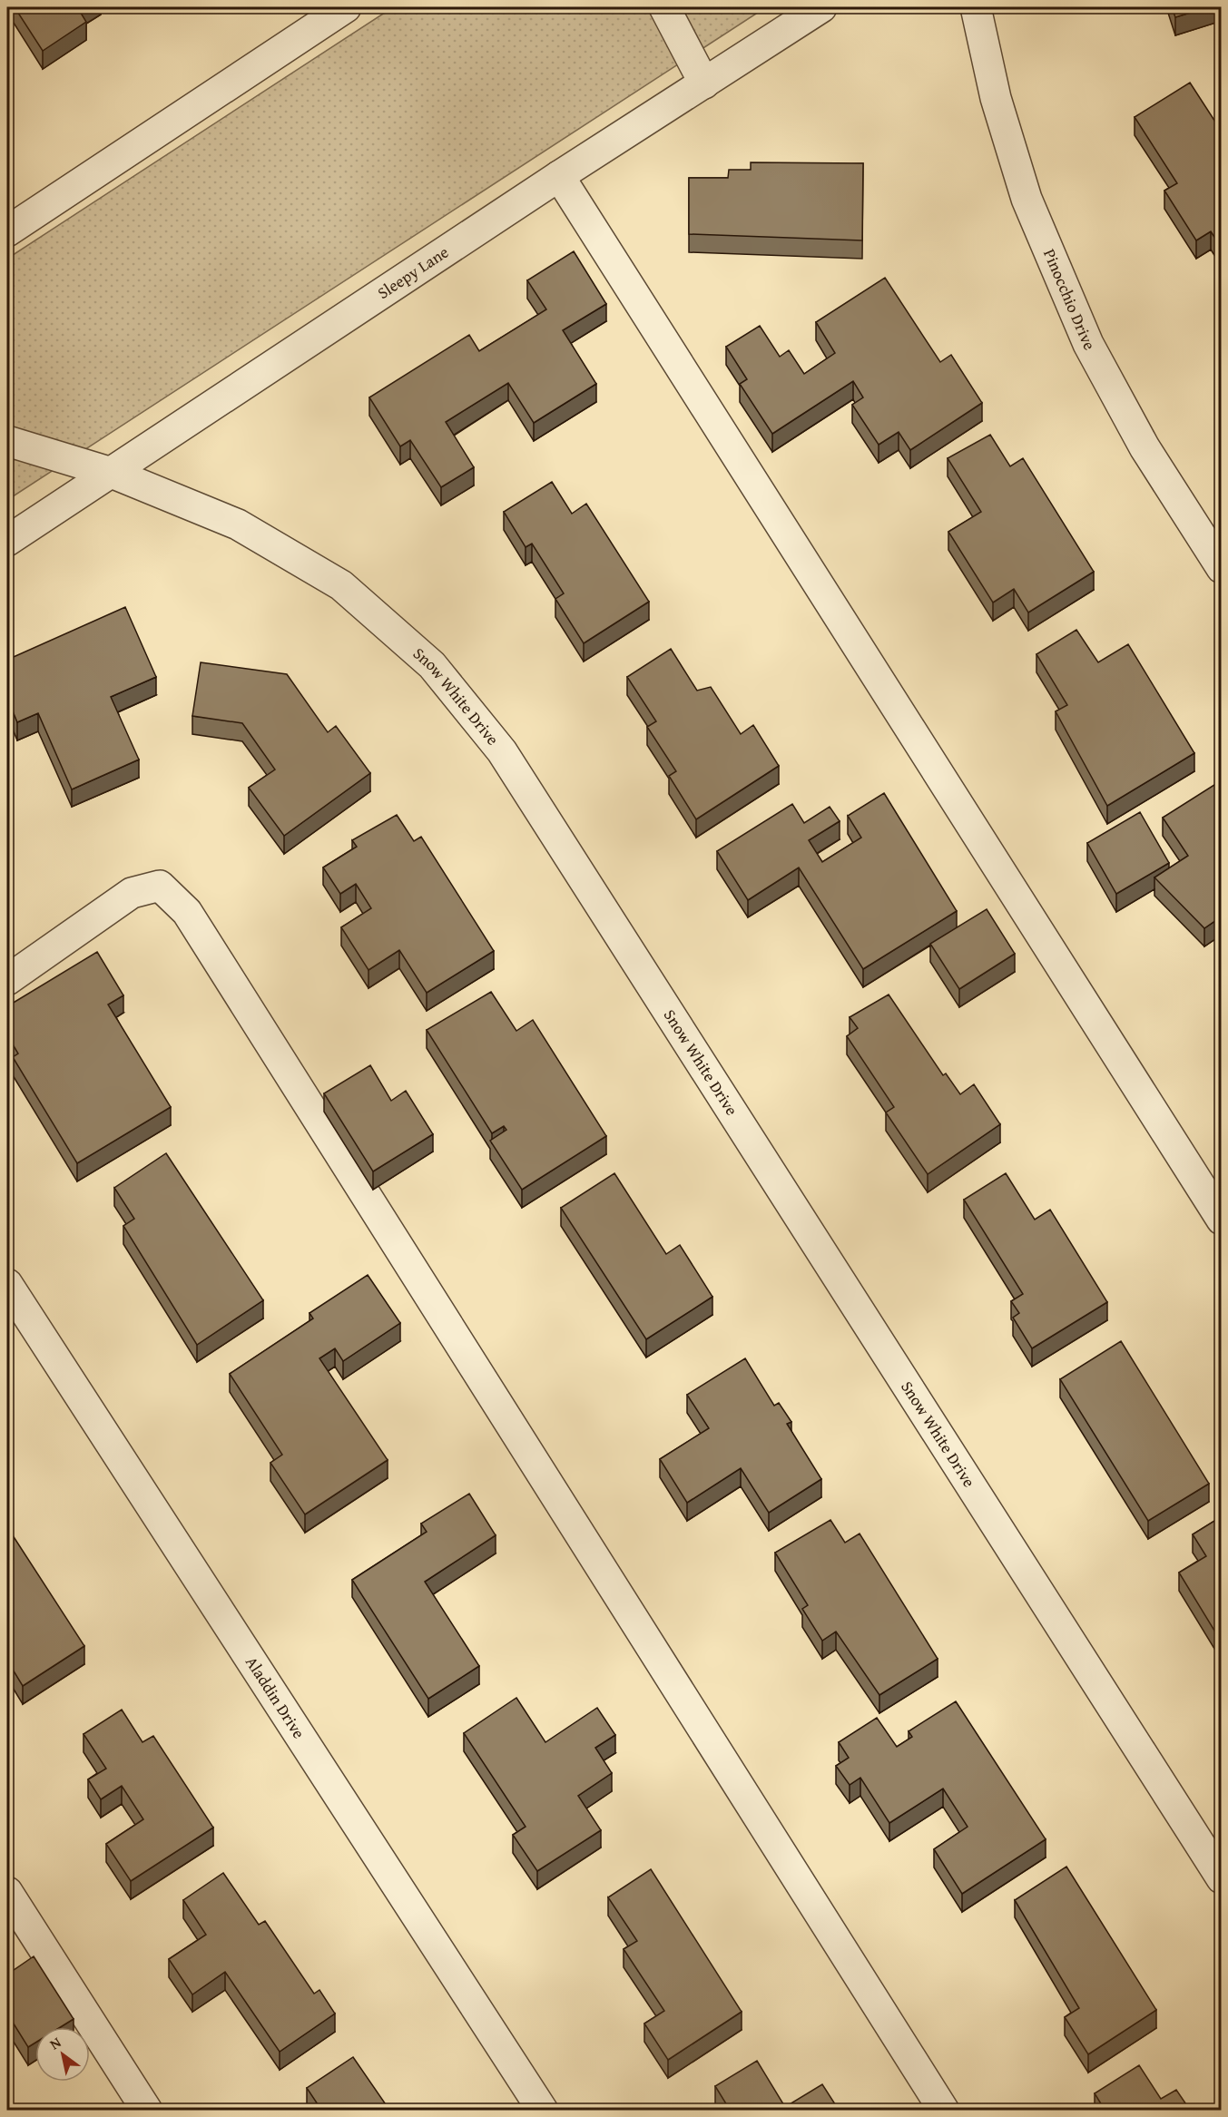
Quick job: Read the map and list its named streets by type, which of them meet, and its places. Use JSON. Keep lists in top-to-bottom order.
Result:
{
  "streets": {
    "street": [
      "Sleepy Lane",
      "Pinocchio Drive",
      "Snow White Drive",
      "Aladdin Drive"
    ]
  },
  "crossings": [
    ["Sleepy Lane", "Snow White Drive"]
  ],
  "north": "top left"
}
